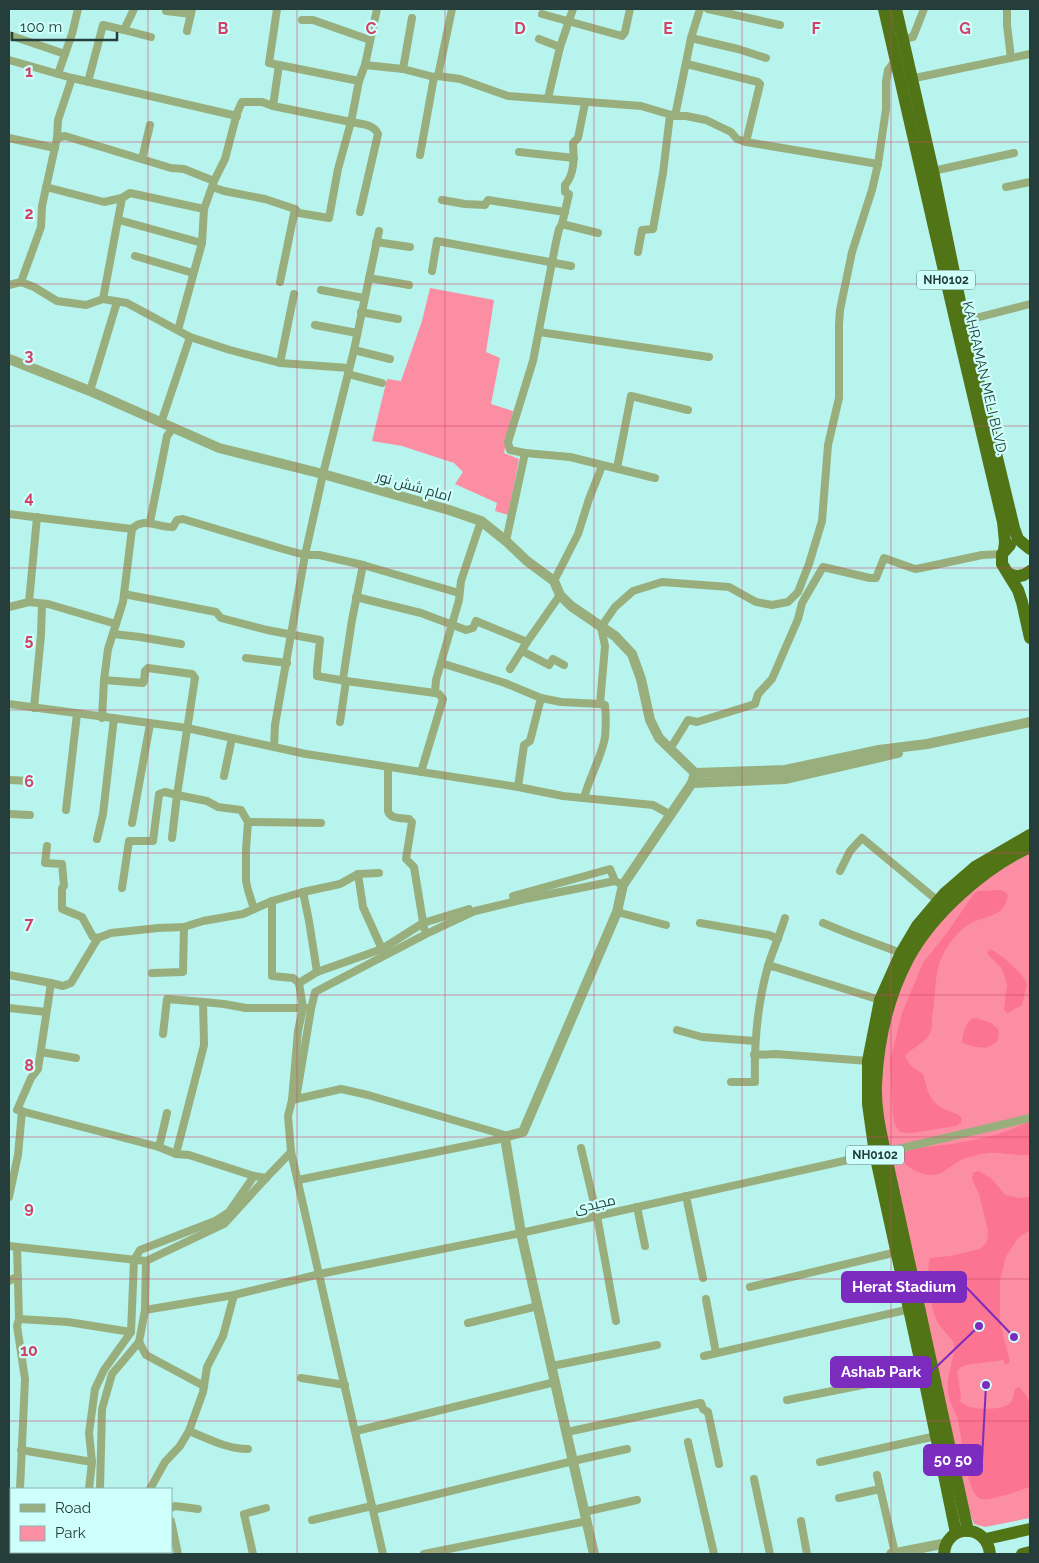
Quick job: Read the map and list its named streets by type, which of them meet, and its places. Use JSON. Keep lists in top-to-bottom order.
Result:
{
  "streets": {
    "highway": ["NH0102", "KAHRAMAN MELI BLVD."],
    "street": ["امام شش نور", "مجیدی"]
  },
  "crossings": [
    ["NH0102", "KAHRAMAN MELI BLVD."],
    ["NH0102", "مجیدی"]
  ],
  "places": ["Ashab Park", "Herat Stadium", "50 50"],
  "legend": ["Road", "Park"],
  "scale_bar": "100 m",
  "grid": {
    "columns": [
      "B",
      "C",
      "D",
      "E",
      "F",
      "G"
    ],
    "rows": [
      "1",
      "2",
      "3",
      "4",
      "5",
      "6",
      "7",
      "8",
      "9",
      "10"
    ]
  }
}
